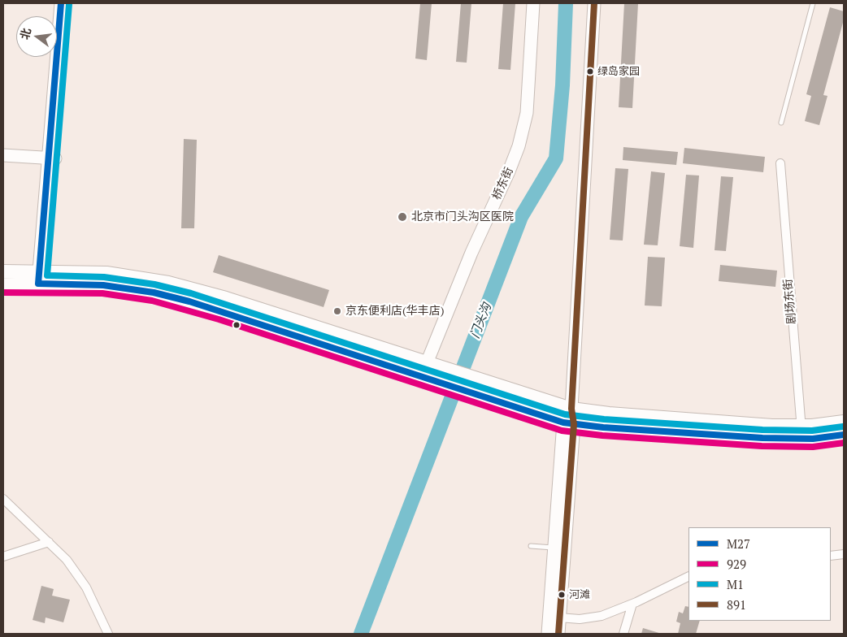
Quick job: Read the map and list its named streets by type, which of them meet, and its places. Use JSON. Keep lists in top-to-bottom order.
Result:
{
  "streets": {
    "street": ["桥东街", "剧场东街"]
  },
  "water": ["门头沟"],
  "places": [
    "绿岛家园",
    "北京市门头沟区医院",
    "京东便利店(华丰店)",
    "河滩"
  ],
  "lines": [
    "transit line M27",
    "transit line 891",
    "transit line M1",
    "transit line 929"
  ],
  "legend": [
    "M27",
    "929",
    "M1",
    "891"
  ],
  "north": "left"
}
